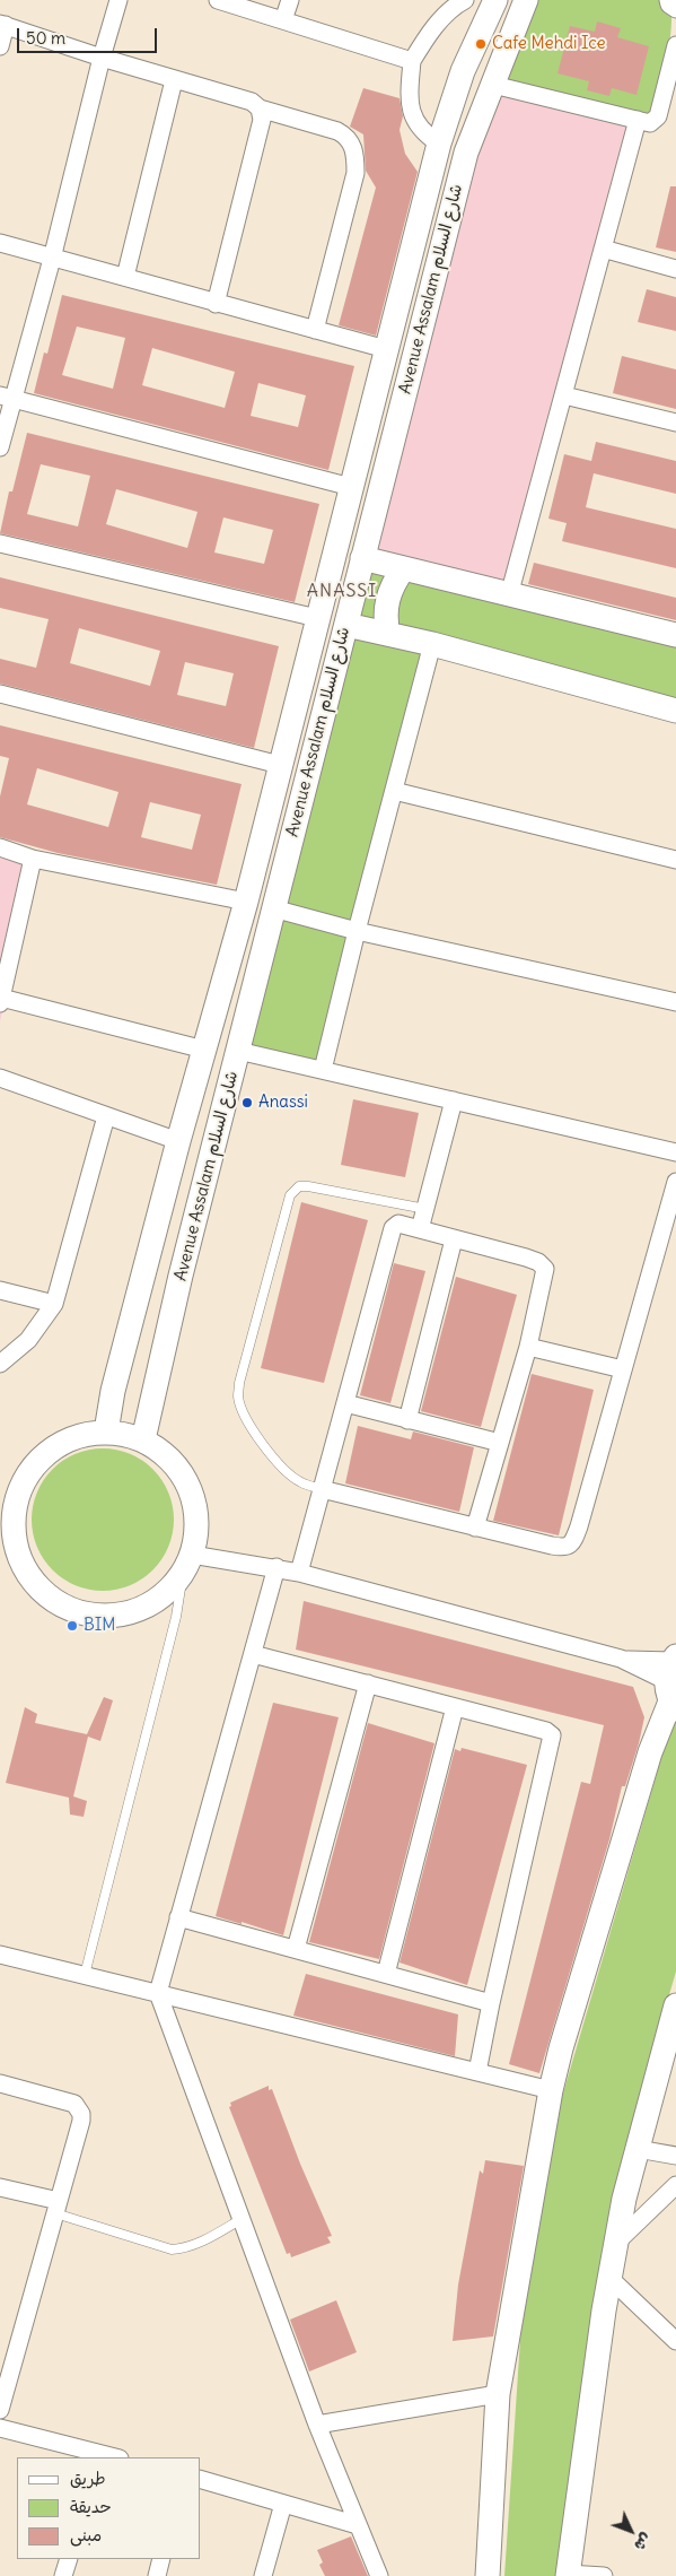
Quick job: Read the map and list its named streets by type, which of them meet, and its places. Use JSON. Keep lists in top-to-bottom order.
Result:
{
  "streets": {
    "street": ["Avenue Assalam شارع السلام"]
  },
  "districts": ["ANASSI"],
  "places": ["Cafe Mehdi Ice", "Anassi", "BIM"],
  "legend": ["طريق", "حديقة", "مبنى"],
  "scale_bar": "50 m",
  "north": "bottom right"
}
